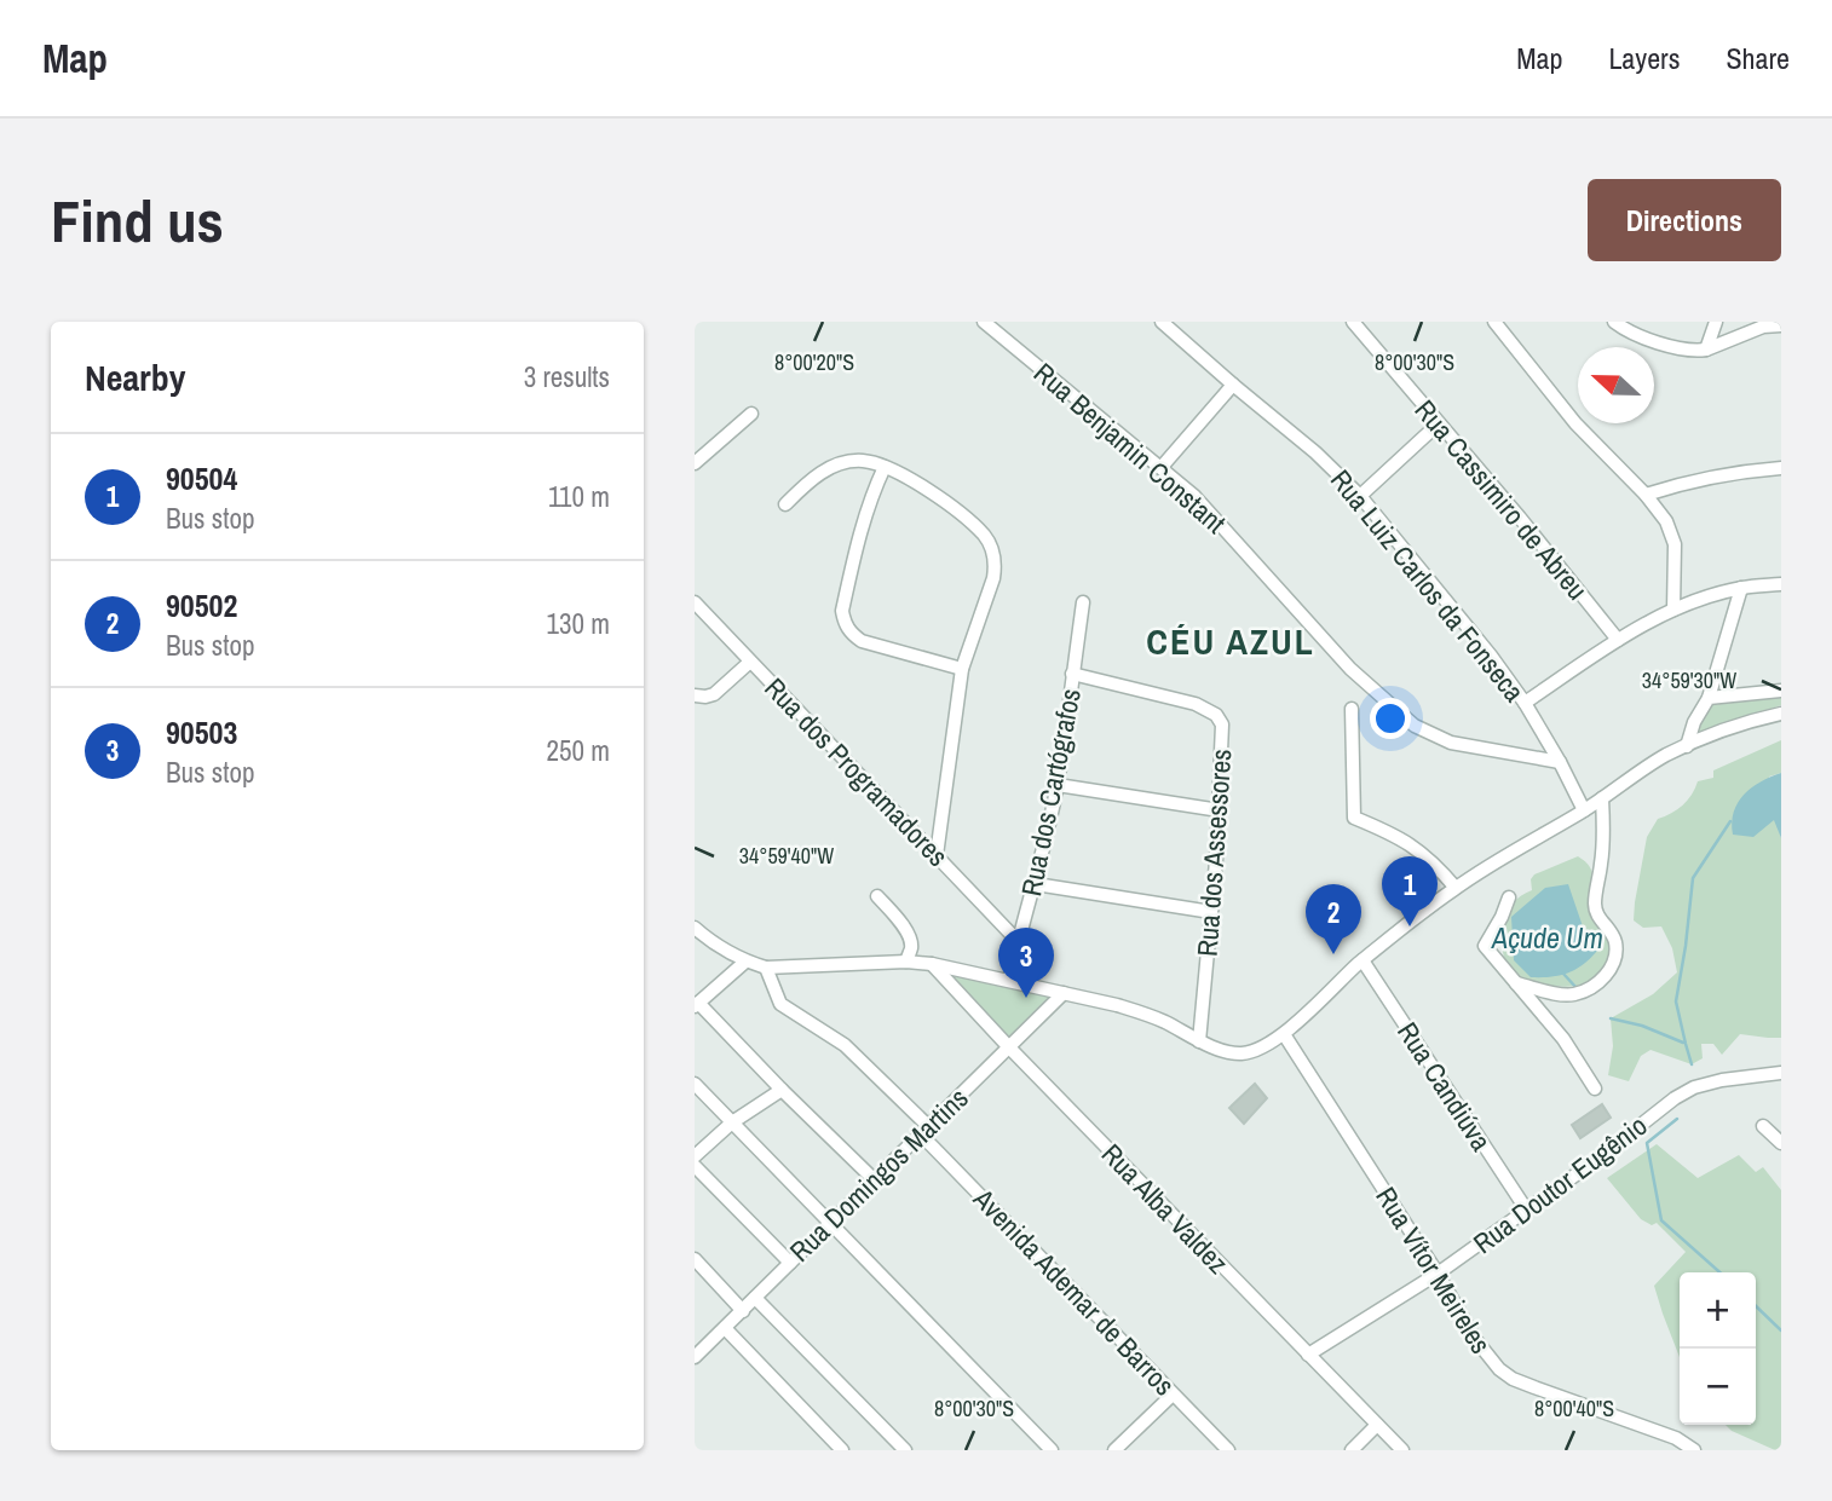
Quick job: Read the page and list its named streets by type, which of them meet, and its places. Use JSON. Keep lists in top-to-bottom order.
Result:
{
  "streets": {
    "street": [
      "Rua Benjamin Constant",
      "Rua Cassimiro de Abreu",
      "Rua Luiz Carlos da Fonseca",
      "Rua dos Programadores",
      "Rua dos Cartógrafos",
      "Rua dos Assessores",
      "Rua Candiúva",
      "Rua Domingos Martins",
      "Rua Doutor Eugênio",
      "Rua Alba Valdez",
      "Rua Vítor Meireles",
      "Avenida Ademar de Barros"
    ]
  },
  "crossings": [
    ["Rua Benjamin Constant", "Rua Luiz Carlos da Fonseca"],
    ["Rua dos Programadores", "Rua dos Cartógrafos"],
    ["Rua dos Cartógrafos", "Rua dos Assessores"],
    ["Rua Candiúva", "Rua Doutor Eugênio"],
    ["Rua Domingos Martins", "Rua Alba Valdez"],
    ["Rua Domingos Martins", "Avenida Ademar de Barros"],
    ["Rua Doutor Eugênio", "Rua Alba Valdez"],
    ["Rua Doutor Eugênio", "Rua Vítor Meireles"]
  ],
  "districts": ["CÉU AZUL"],
  "water": ["Açude Um"],
  "north": "left",
  "page": {
    "header": "Map",
    "nav": ["Map", "Layers", "Share"],
    "buttons": "Directions",
    "title": "Find us",
    "heading": ["Nearby", "3 results"],
    "list": [
      {
        "mark": "1",
        "name": "90504",
        "note": "Bus stop",
        "value": "110 m"
      },
      {
        "mark": "2",
        "name": "90502",
        "note": "Bus stop",
        "value": "130 m"
      },
      {
        "mark": "3",
        "name": "90503",
        "note": "Bus stop",
        "value": "250 m"
      }
    ],
    "pins": ["1", "2", "3"],
    "map_buttons": ["+", "−"]
  },
  "coordinates": [
    "8°00'20\"S",
    "8°00'30\"S",
    "34°59'30\"W",
    "34°59'40\"W",
    "8°00'40\"S"
  ]
}
